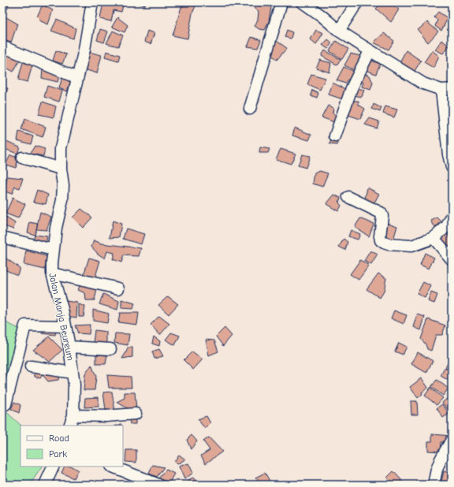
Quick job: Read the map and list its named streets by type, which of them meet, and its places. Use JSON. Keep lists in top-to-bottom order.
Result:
{
  "streets": {
    "street": ["Jalan Manja Beureum"]
  },
  "legend": ["Road", "Park"]
}
